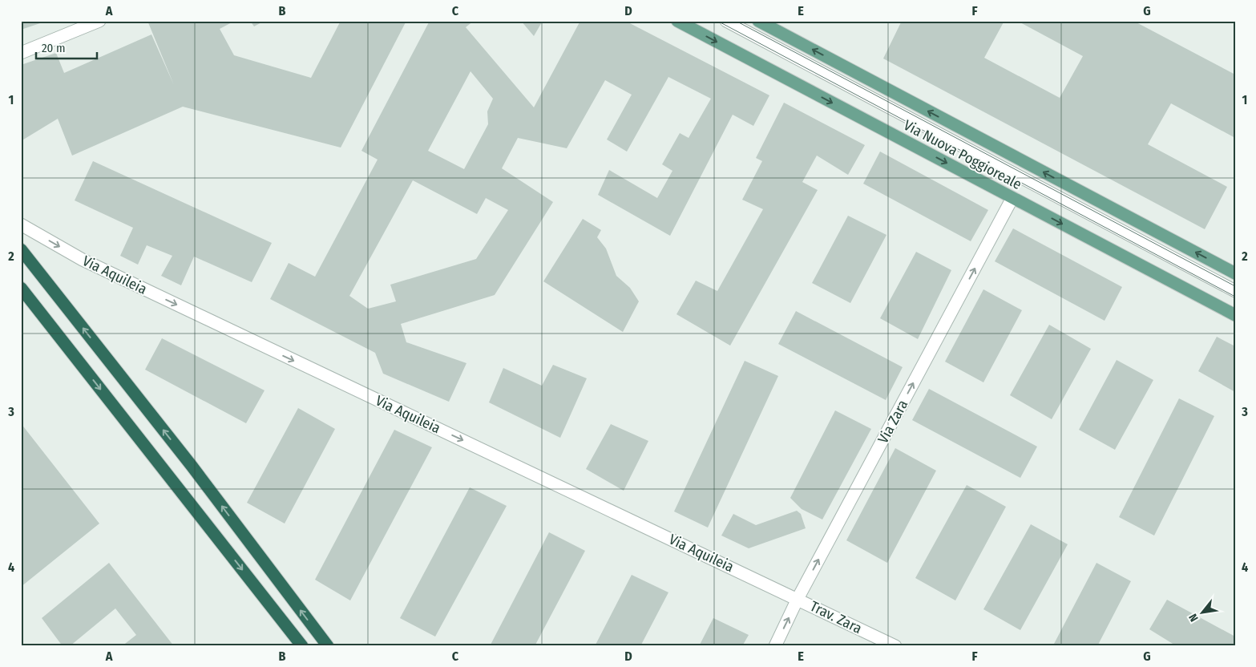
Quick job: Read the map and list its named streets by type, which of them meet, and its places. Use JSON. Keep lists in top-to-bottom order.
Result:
{
  "streets": {
    "main road": ["Via Nuova Poggioreale"],
    "street": ["Via Aquileia", "Via Zara", "Trav. Zara"]
  },
  "crossings": [
    ["Via Nuova Poggioreale", "Via Zara"],
    ["Via Aquileia", "Via Zara"],
    ["Via Aquileia", "Trav. Zara"],
    ["Via Zara", "Trav. Zara"]
  ],
  "one_way": ["Via Aquileia", "Via Zara"],
  "scale_bar": "20 m",
  "north": "bottom left",
  "grid": {
    "columns": [
      "A",
      "B",
      "C",
      "D",
      "E",
      "F",
      "G"
    ],
    "rows": [
      "1",
      "2",
      "3",
      "4"
    ]
  }
}
